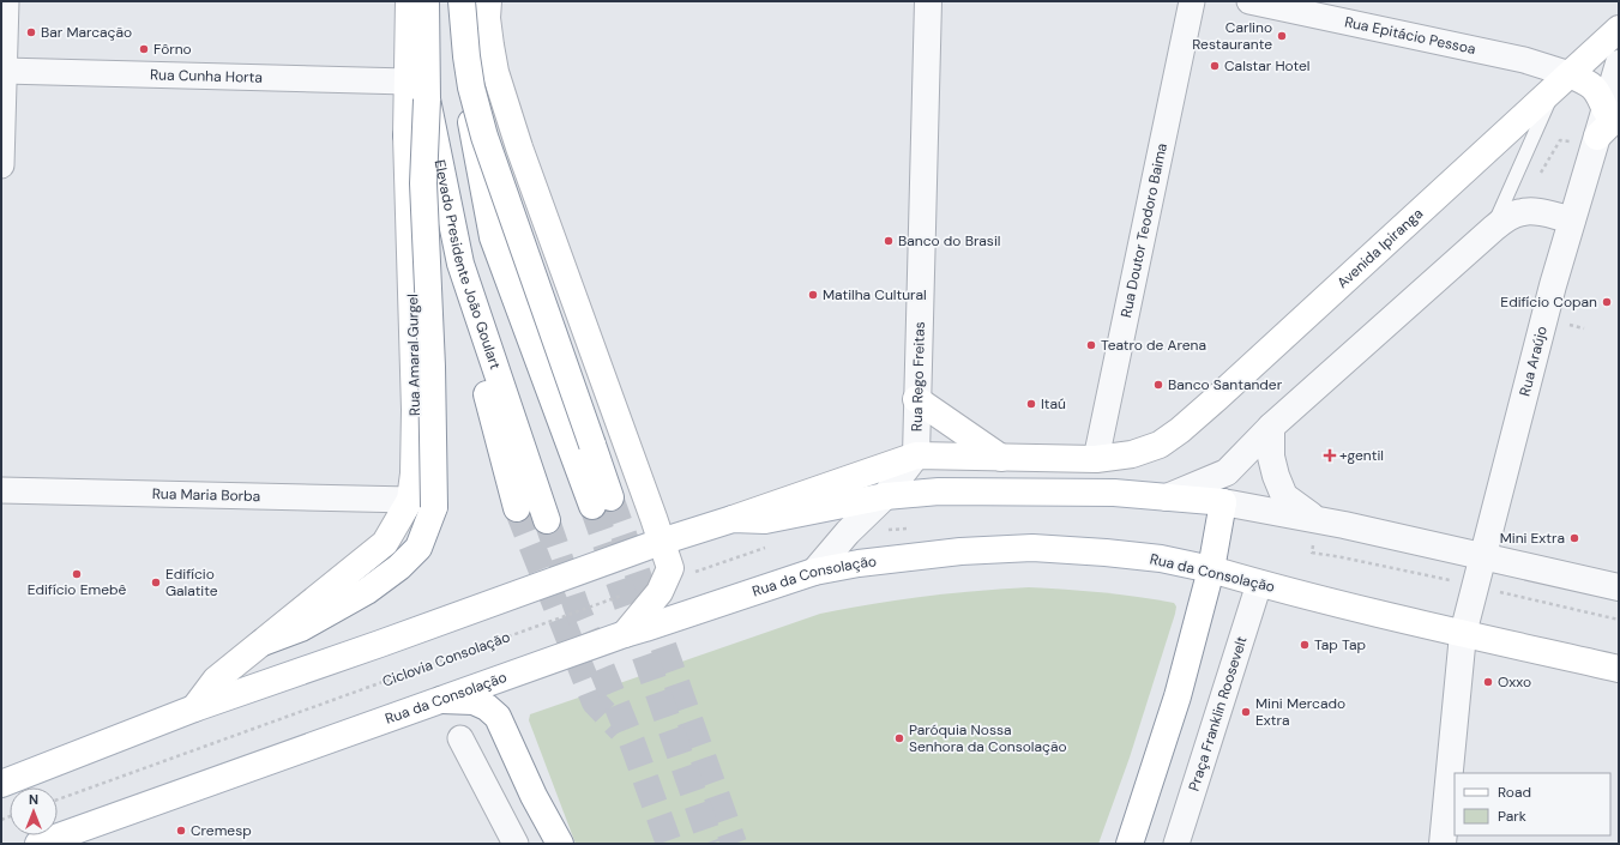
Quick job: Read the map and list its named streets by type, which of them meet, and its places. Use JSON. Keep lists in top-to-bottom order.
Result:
{
  "streets": {
    "main road": [
      "Avenida Ipiranga",
      "Elevado Presidente João Goulart",
      "Rua Amaral Gurgel",
      "Rua da Consolação"
    ],
    "street": [
      "Rua Epitácio Pessoa",
      "Rua Cunha Horta",
      "Rua Doutor Teodoro Baima",
      "Rua Araújo",
      "Rua Rego Freitas",
      "Rua Maria Borba",
      "Praça Franklin Roosevelt"
    ],
    "path": ["Ciclovia Consolação"]
  },
  "crossings": [
    ["Rua Epitácio Pessoa", "Avenida Ipiranga"],
    ["Rua Cunha Horta", "Rua Amaral Gurgel"],
    ["Rua Doutor Teodoro Baima", "Avenida Ipiranga"],
    ["Rua Amaral Gurgel", "Rua Maria Borba"],
    ["Rua Araújo", "Rua da Consolação"],
    ["Rua da Consolação", "Praça Franklin Roosevelt"]
  ],
  "places": {
    "other": [
      "Bar Marcação",
      "Carlino Restaurante",
      "Fôrno",
      "Calstar Hotel",
      "Banco do Brasil",
      "Matilha Cultural",
      "Edifício Copan",
      "Teatro de Arena",
      "Banco Santander",
      "Itaú",
      "Mini Extra",
      "Edifício Emebê",
      "Edifício Galatite",
      "Tap Tap",
      "Oxxo",
      "Mini Mercado Extra",
      "Paróquia Nossa Senhora da Consolação",
      "Cremesp"
    ],
    "health": ["+gentil"]
  },
  "legend": ["Road", "Park"],
  "north": "top"
}
